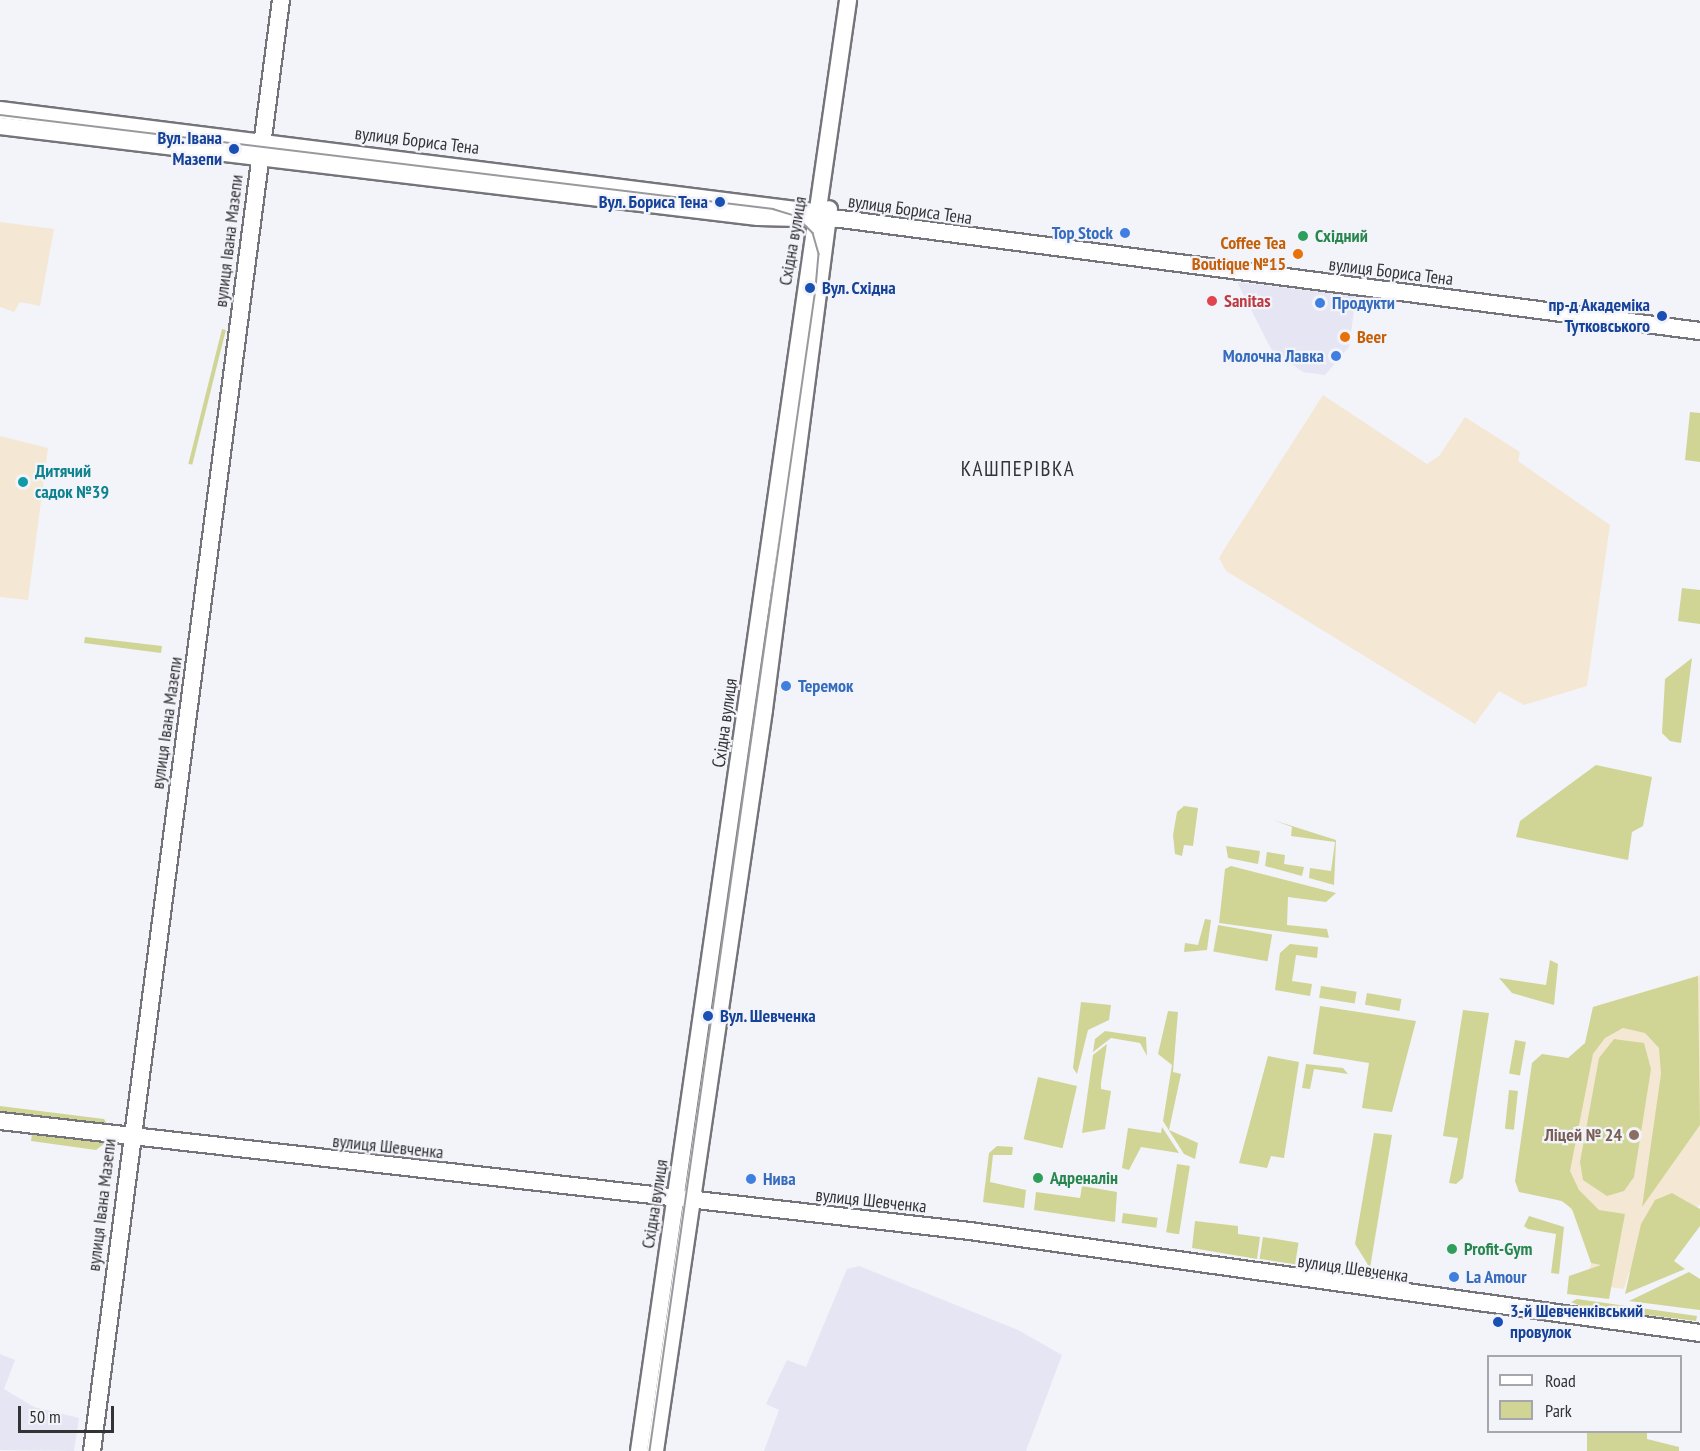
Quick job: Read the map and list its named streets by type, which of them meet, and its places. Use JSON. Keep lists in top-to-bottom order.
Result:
{
  "streets": {
    "street": [
      "вулиця Бориса Тена",
      "вулиця Івана Мазепи",
      "Східна вулиця",
      "вулиця Шевченка"
    ]
  },
  "crossings": [
    ["вулиця Бориса Тена", "вулиця Івана Мазепи"],
    ["вулиця Бориса Тена", "Східна вулиця"],
    ["вулиця Івана Мазепи", "вулиця Шевченка"],
    ["Східна вулиця", "вулиця Шевченка"]
  ],
  "districts": ["КАШПЕРІВКА"],
  "places": [
    "Вул. Івана Мазепи",
    "Вул. Бориса Тена",
    "Top Stock",
    "Східний",
    "Coffee Tea Boutique №15",
    "Вул. Східна",
    "Sanitas",
    "Продукти",
    "пр-д Академіка Тутковського",
    "Beer",
    "Молочна Лавка",
    "Дитячий садок №39",
    "Теремок",
    "Вул. Шевченка",
    "Ліцей № 24",
    "Адреналін",
    "Нива",
    "Profit-Gym",
    "La Amour",
    "3-й Шевченківський провулок"
  ],
  "legend": ["Road", "Park"],
  "scale_bar": "50 m"
}
